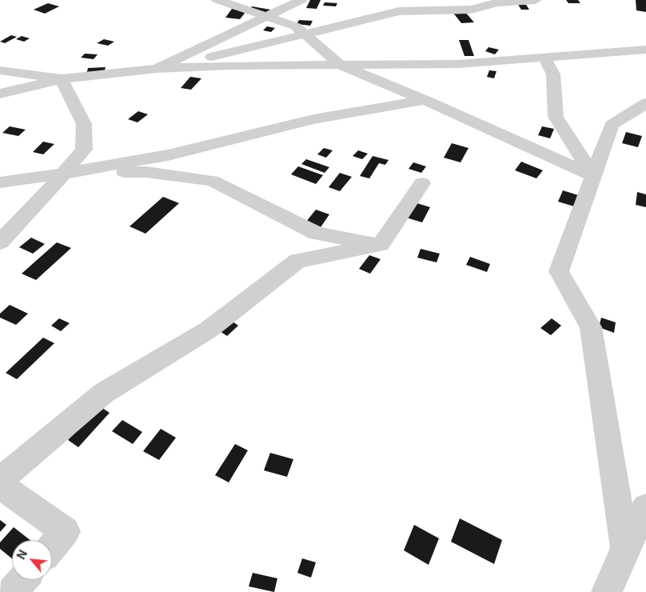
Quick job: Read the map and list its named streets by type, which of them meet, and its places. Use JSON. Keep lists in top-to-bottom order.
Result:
{
  "north": "top left"
}
